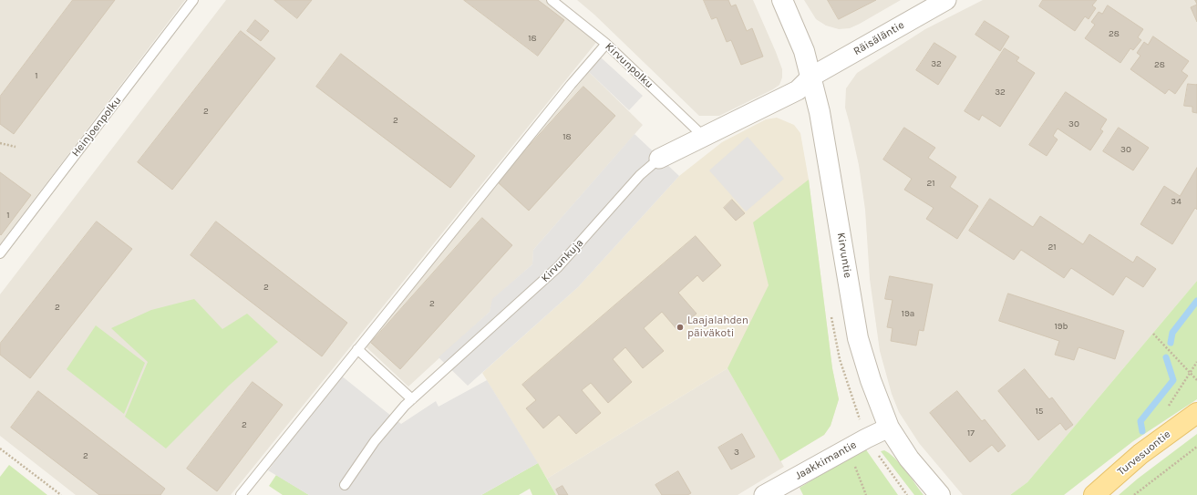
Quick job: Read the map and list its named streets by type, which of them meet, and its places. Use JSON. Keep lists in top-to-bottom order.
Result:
{
  "streets": {
    "main road": ["Turvesuontie"],
    "street": [
      "Räisäläntie",
      "Kirvuntie",
      "Kirvunkuja",
      "Jaakkimantie"
    ],
    "lane": ["Kirvunpolku", "Heinjoenpolku"]
  },
  "crossings": [
    ["Räisäläntie", "Kirvuntie"],
    ["Räisäläntie", "Kirvunkuja"],
    ["Kirvunpolku", "Kirvunkuja"],
    ["Kirvuntie", "Kirvunkuja"],
    ["Kirvuntie", "Jaakkimantie"]
  ],
  "places": ["Laajalahden päiväkoti"],
  "house_numbers": [
    "28",
    "18",
    "32",
    "28",
    "1",
    "32",
    "2",
    "2",
    "30",
    "18",
    "30",
    "21",
    "34",
    "1",
    "21",
    "2",
    "2",
    "2",
    "19a",
    "19b",
    "15",
    "2",
    "17",
    "3",
    "2"
  ]
}
